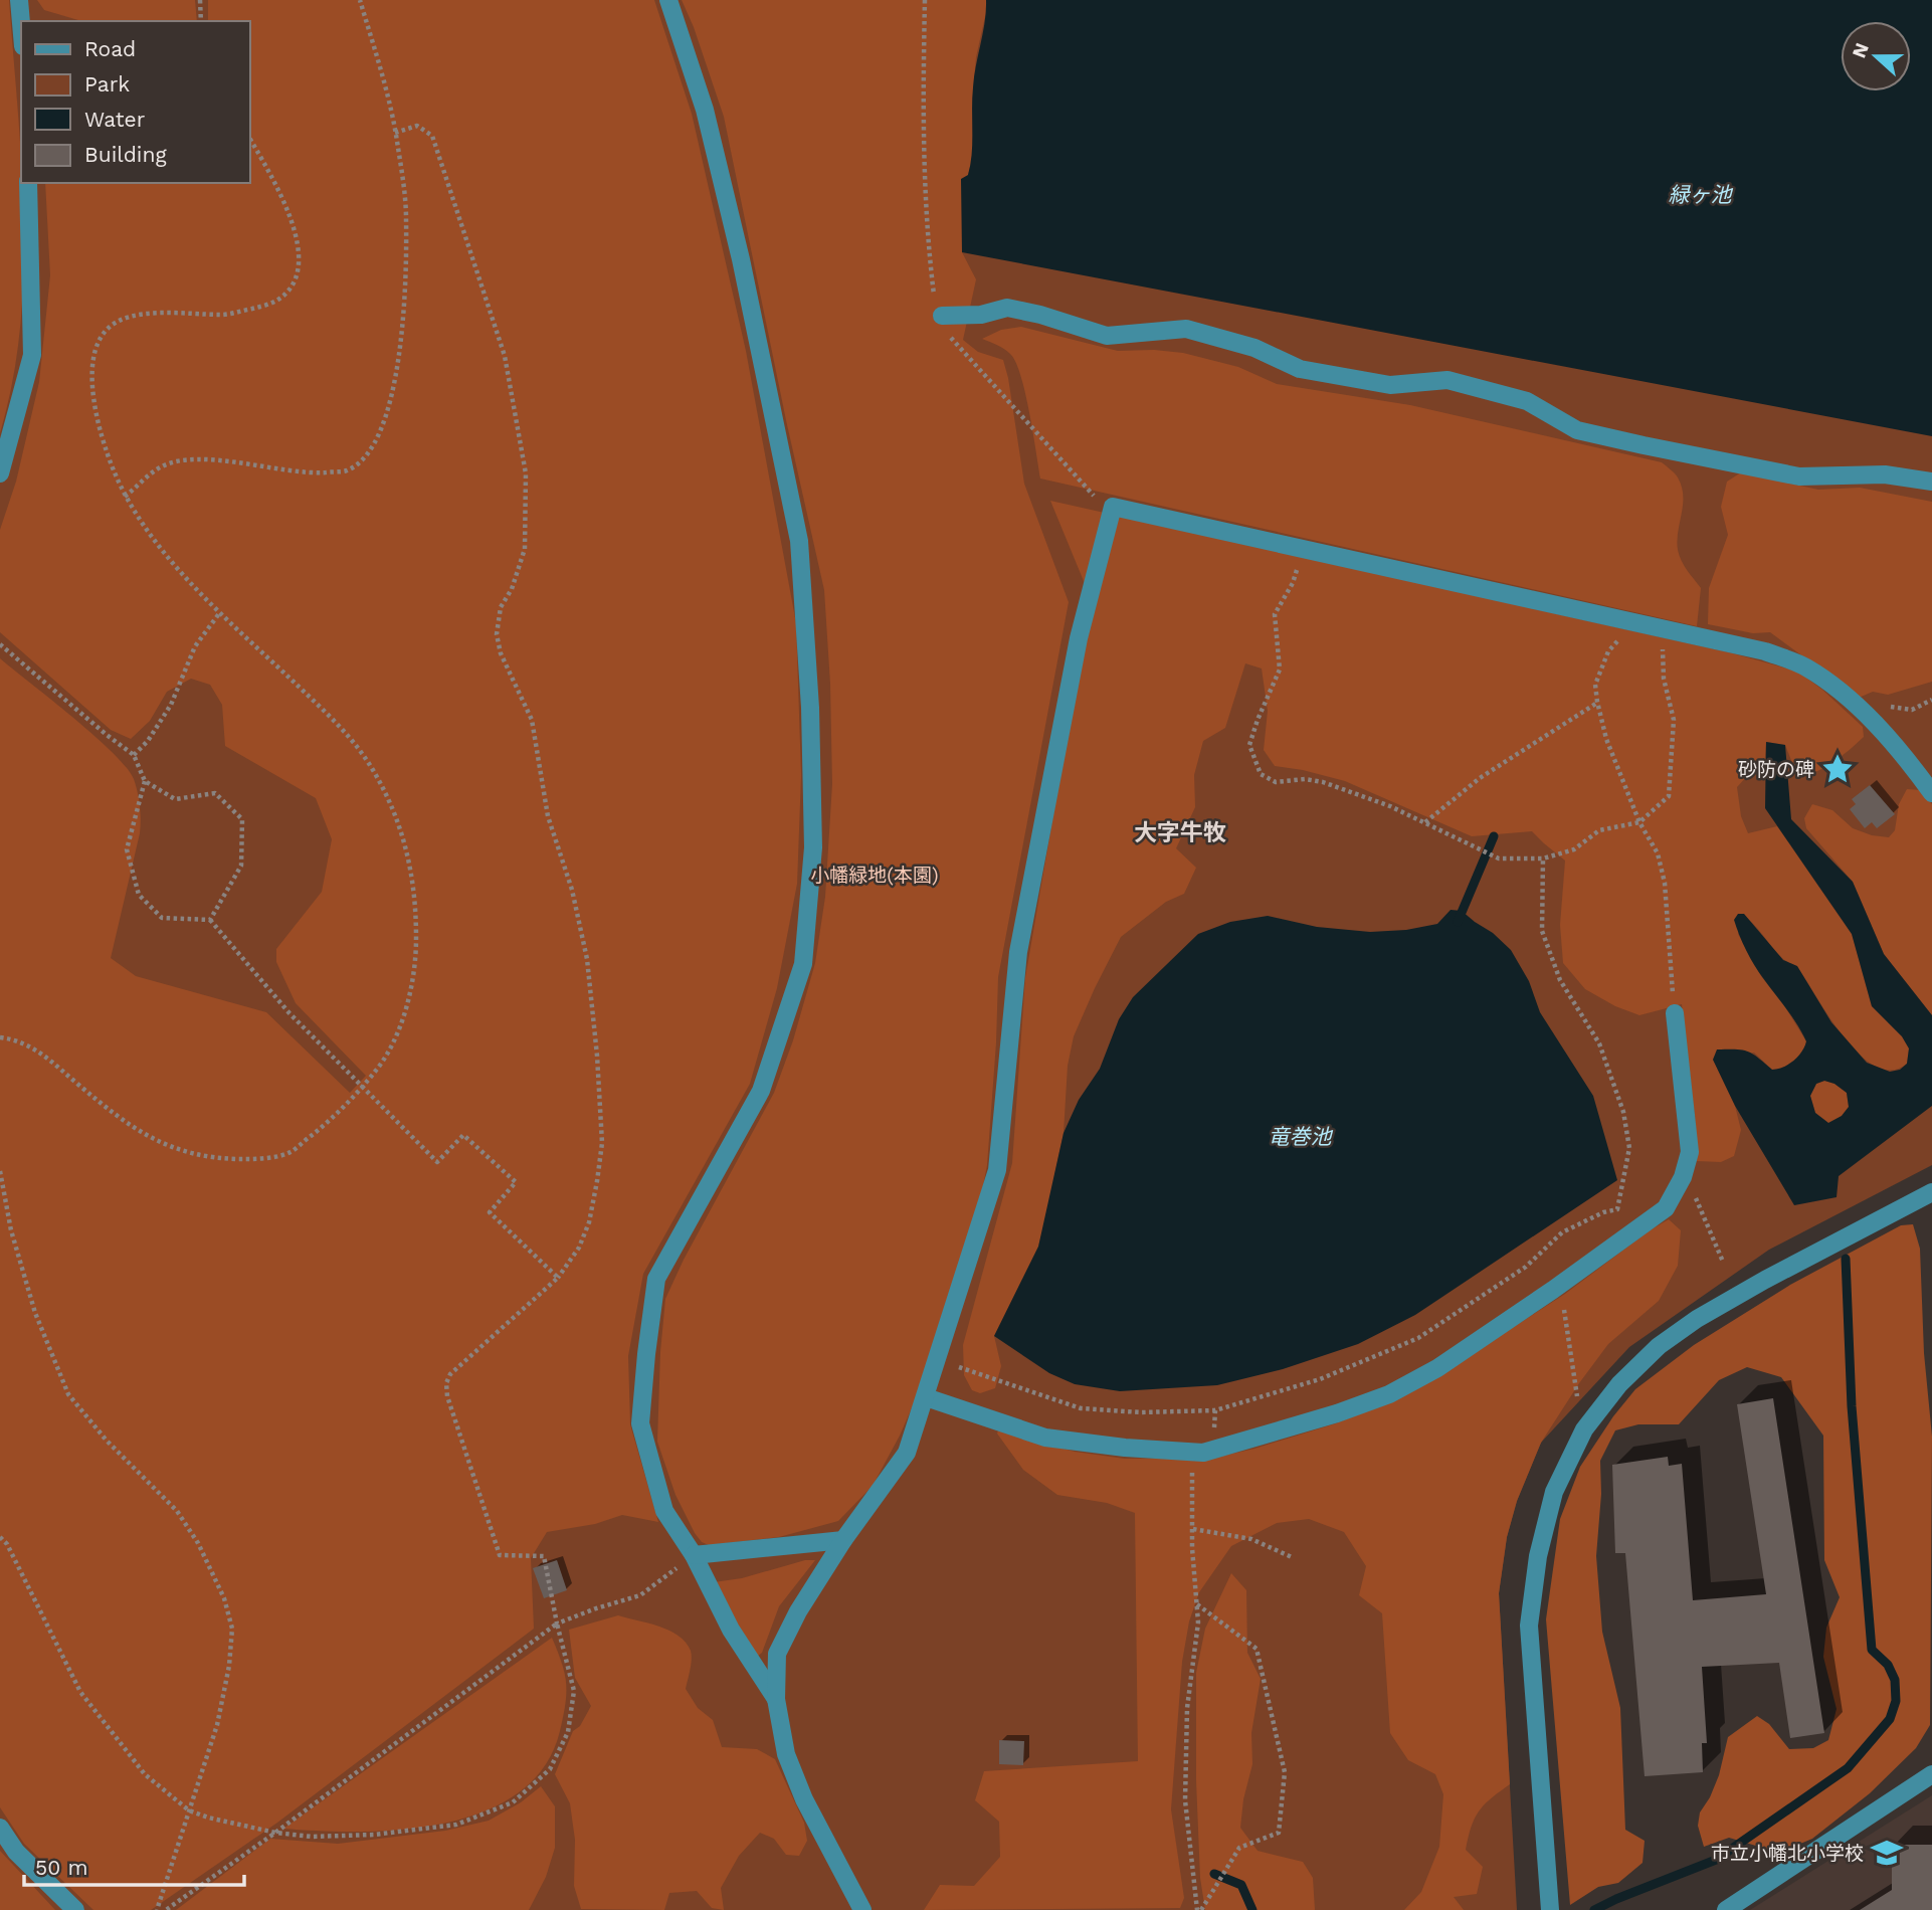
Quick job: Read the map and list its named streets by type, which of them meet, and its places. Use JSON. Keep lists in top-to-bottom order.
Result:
{
  "districts": ["大字牛牧"],
  "water": ["緑ヶ池", "竜巻池"],
  "parks": ["小幡緑地(本園)"],
  "places": {
    "place": ["砂防の碑"],
    "school or university": ["市立小幡北小学校"]
  },
  "legend": [
    "Road",
    "Park",
    "Water",
    "Building"
  ],
  "scale_bar": "50 m",
  "north": "left"
}
